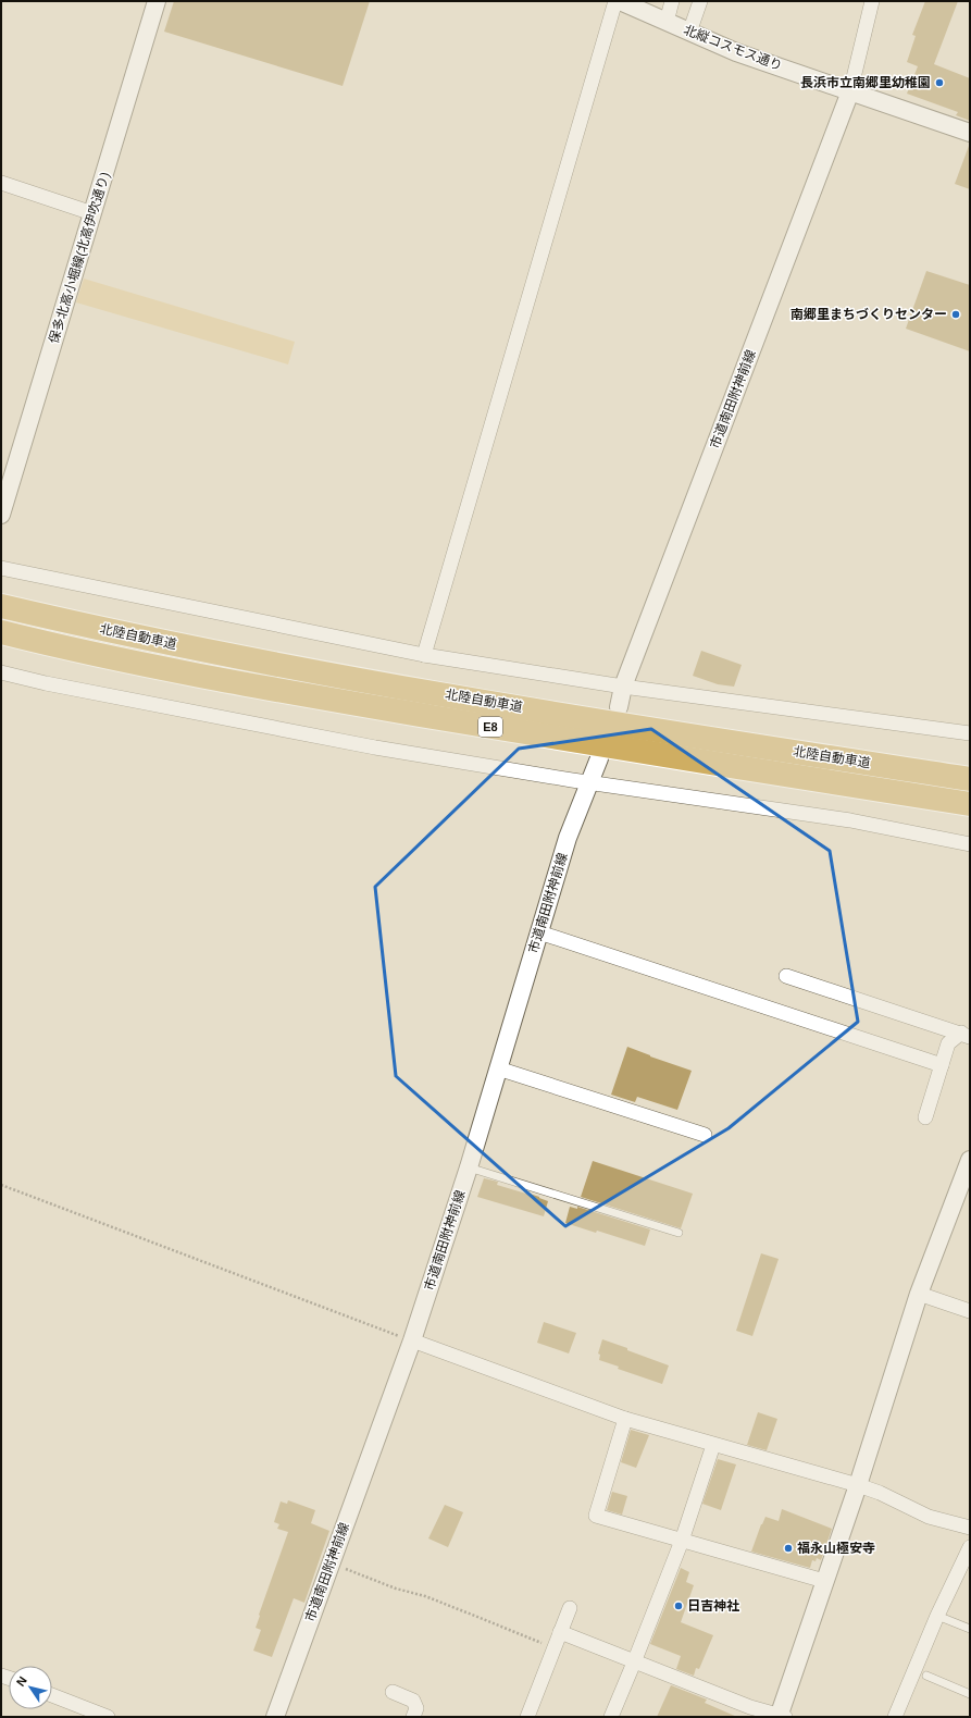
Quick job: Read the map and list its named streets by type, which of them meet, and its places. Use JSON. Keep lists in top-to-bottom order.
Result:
{
  "streets": {
    "highway": ["北陸自動車道", "E8"],
    "street": ["北縦コスモス通り", "保多北高小堀線(北高伊吹通り)", "市道南田附神前線"]
  },
  "crossings": [
    ["北縦コスモス通り", "市道南田附神前線"]
  ],
  "places": [
    "長浜市立南郷里幼稚園",
    "南郷里まちづくりセンター",
    "福永山極安寺",
    "日吉神社"
  ],
  "north": "top left"
}
